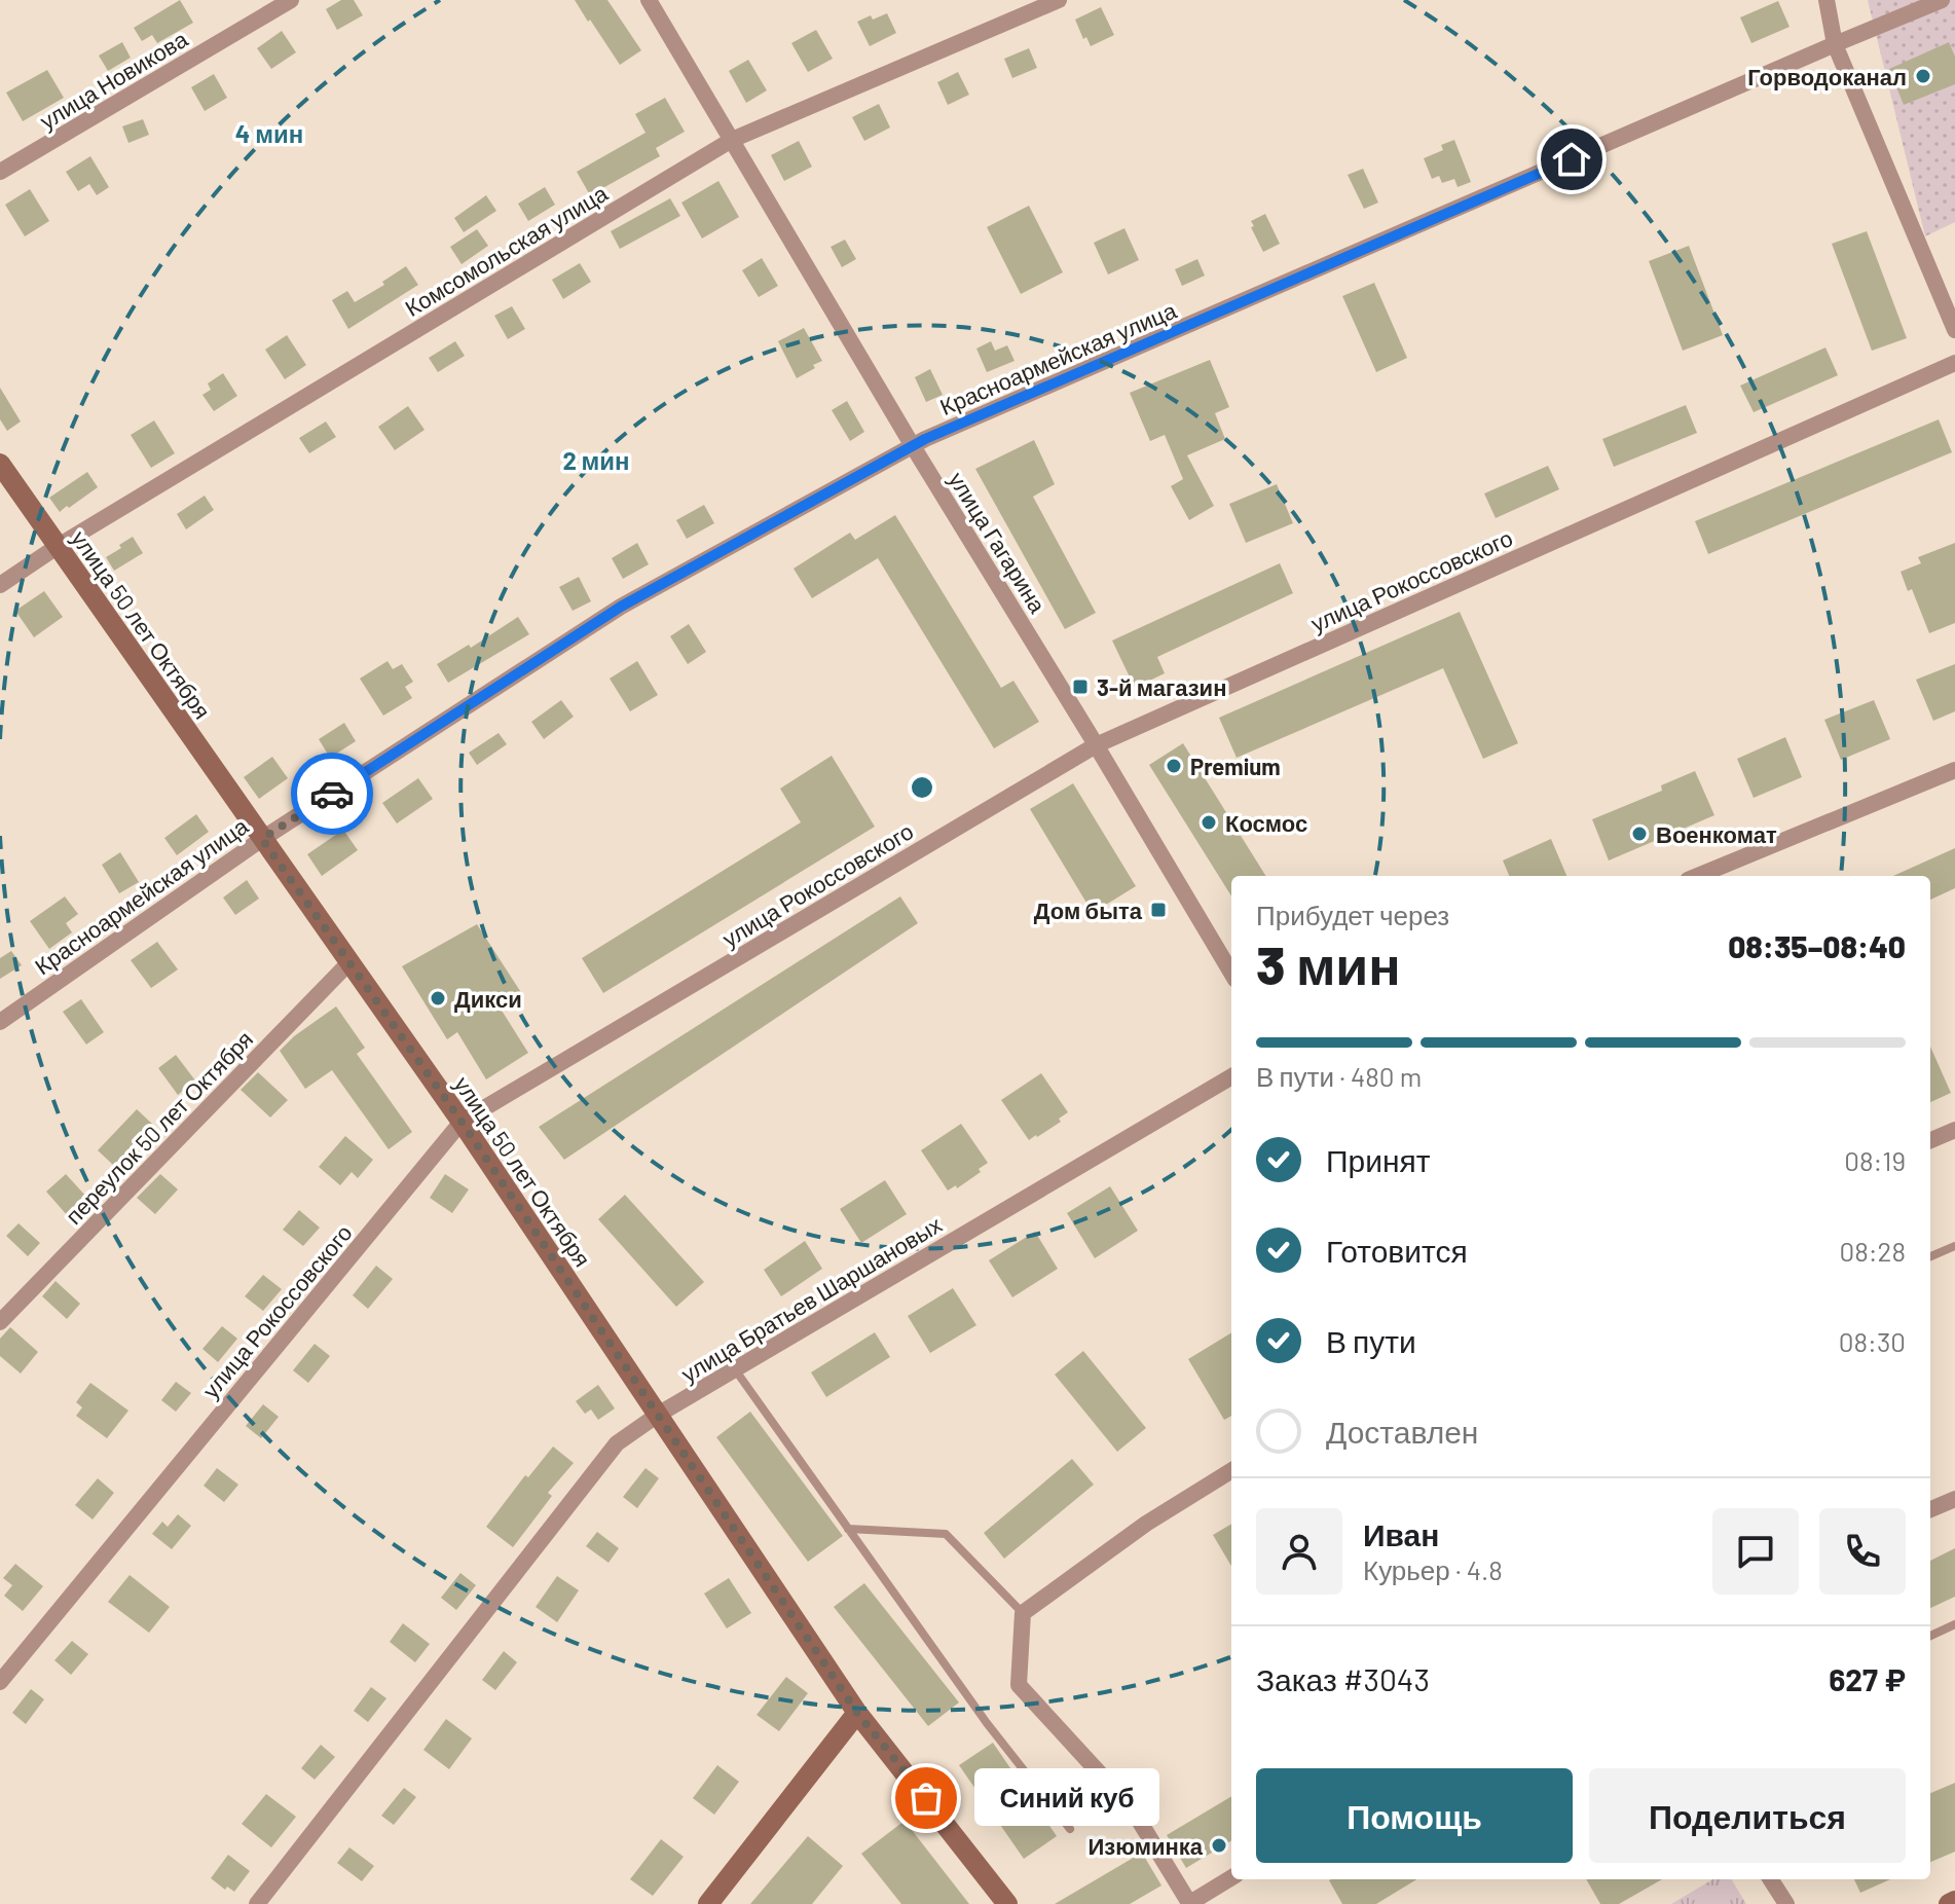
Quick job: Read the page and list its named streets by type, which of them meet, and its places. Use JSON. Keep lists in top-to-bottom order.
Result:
{
  "streets": {
    "street": [
      "улица Новикова",
      "Комсомольская улица",
      "Красноармейская улица",
      "улица Гагарина",
      "улица Рокоссовского",
      "улица 50 лет Октября",
      "переулок 50 лет Октября",
      "улица Братьев Шаршановых"
    ]
  },
  "crossings": [
    ["Комсомольская улица", "улица Гагарина"],
    ["Комсомольская улица", "улица 50 лет Октября"],
    ["Красноармейская улица", "улица Гагарина"],
    ["Красноармейская улица", "улица 50 лет Октября"],
    ["улица Гагарина", "улица Рокоссовского"],
    ["улица Рокоссовского", "улица 50 лет Октября"],
    ["улица 50 лет Октября", "переулок 50 лет Октября"],
    ["улица 50 лет Октября", "улица Братьев Шаршановых"]
  ],
  "places": {
    "other": [
      "Горводоканал",
      "Premium",
      "Космос",
      "Военкомат",
      "Дикси",
      "Синий куб",
      "Изюминка"
    ],
    "transit": ["3-й магазин", "Дом быта"]
  },
  "page": {
    "heading": ["3 мин", "Прибудет через", "08:35–08:40"],
    "panel": [
      "Иван",
      "Курьер · 4.8",
      "Заказ #3043",
      "627 ₽"
    ],
    "bar": "В пути · 480 m",
    "list": [
      ["Принят", "08:19"],
      ["Готовится", "08:28"],
      ["В пути", "08:30"],
      "Доставлен"
    ],
    "buttons": ["Помощь", "Поделиться"],
    "bubble": "Синий куб"
  },
  "rings": ["4 мин", "2 мин"]
}
